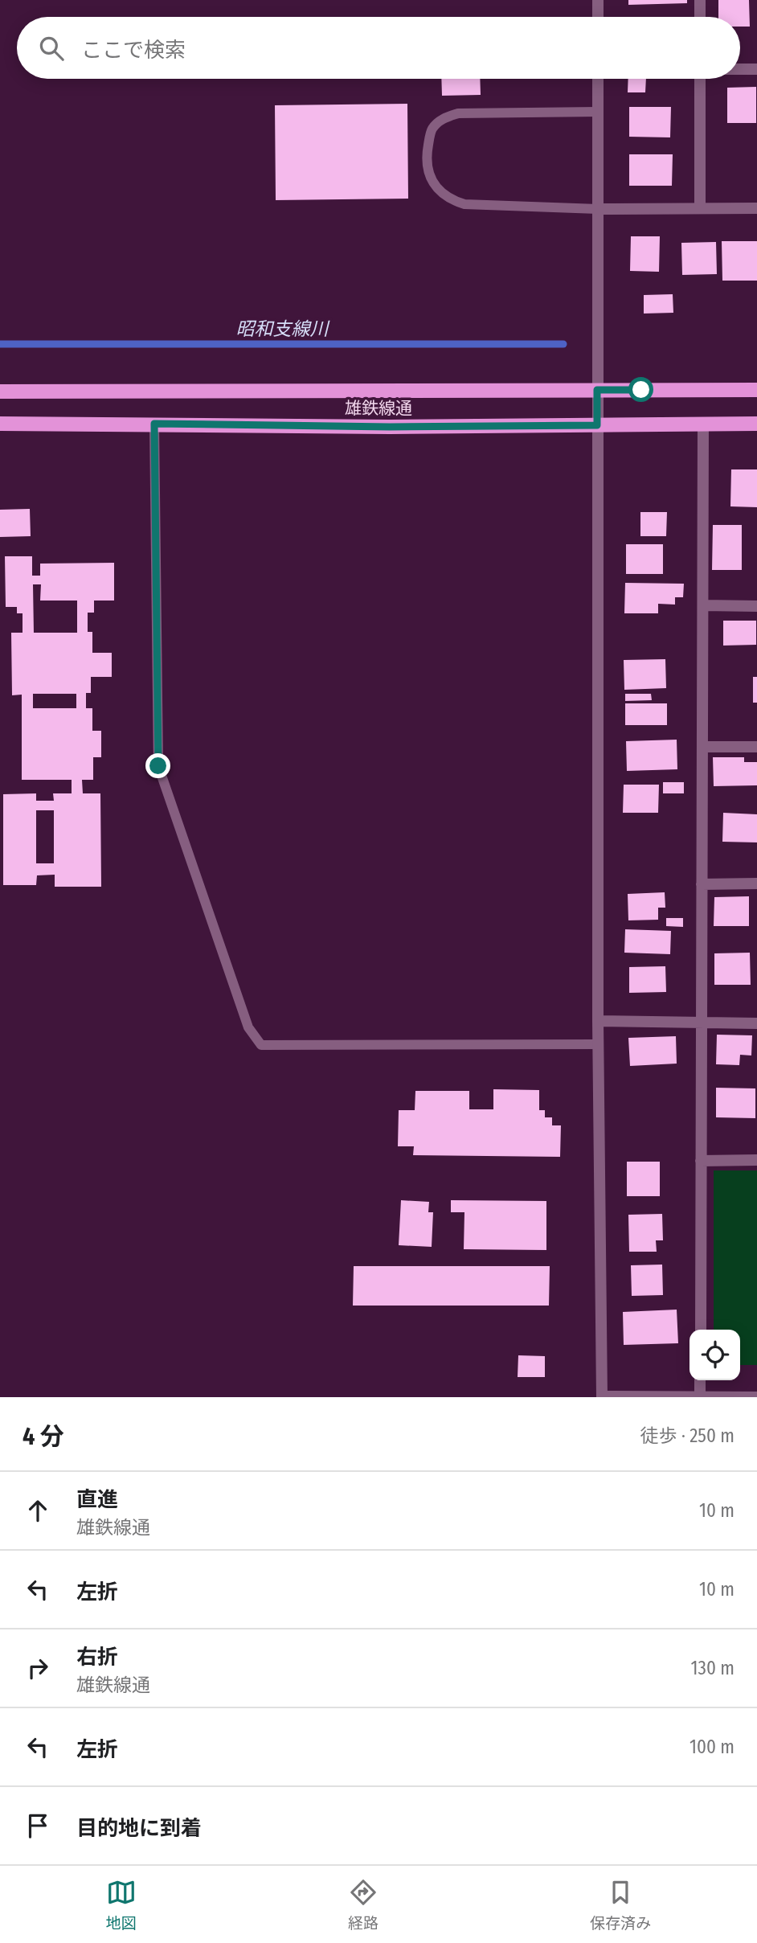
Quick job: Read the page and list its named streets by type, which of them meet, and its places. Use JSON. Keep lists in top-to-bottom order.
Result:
{
  "streets": {
    "main road": ["雄鉄線通"]
  },
  "water": ["昭和支線川"],
  "page": {
    "search": "ここで検索",
    "heading": ["4 分", "徒歩 · 250 m"],
    "list": [
      ["直進", "雄鉄線通", "10 m"],
      ["左折", "10 m"],
      ["右折", "雄鉄線通", "130 m"],
      ["左折", "100 m"],
      "目的地に到着"
    ],
    "nav": ["地図", "経路", "保存済み"]
  }
}
